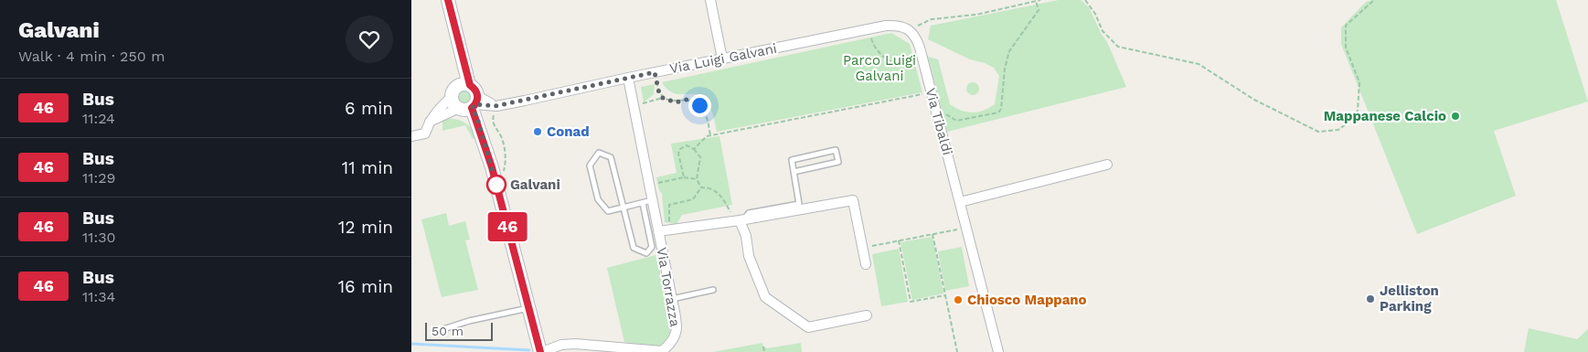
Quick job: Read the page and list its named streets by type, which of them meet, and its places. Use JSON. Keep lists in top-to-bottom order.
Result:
{
  "streets": {
    "street": ["Via Luigi Galvani", "Via Tibaldi", "Via Torrazza"]
  },
  "crossings": [
    ["Via Luigi Galvani", "Via Tibaldi"],
    ["Via Luigi Galvani", "Via Torrazza"]
  ],
  "parks": ["Parco Luigi Galvani"],
  "places": [
    "Mappanese Calcio",
    "Conad",
    "Galvani",
    "Jelliston Parking",
    "Chiosco Mappano"
  ],
  "lines": ["bus line 46"],
  "scale_bar": "50 m",
  "page": {
    "heading": ["Galvani", "Walk · 4 min · 250 m"],
    "on_map": "46",
    "list": [
      {
        "mark": "46",
        "name": "Bus",
        "note": "11:24",
        "value": "6 min"
      },
      {
        "mark": "46",
        "name": "Bus",
        "note": "11:29",
        "value": "11 min"
      },
      {
        "mark": "46",
        "name": "Bus",
        "note": "11:30",
        "value": "12 min"
      },
      {
        "mark": "46",
        "name": "Bus",
        "note": "11:34",
        "value": "16 min"
      }
    ],
    "scale": "50 m"
  }
}
